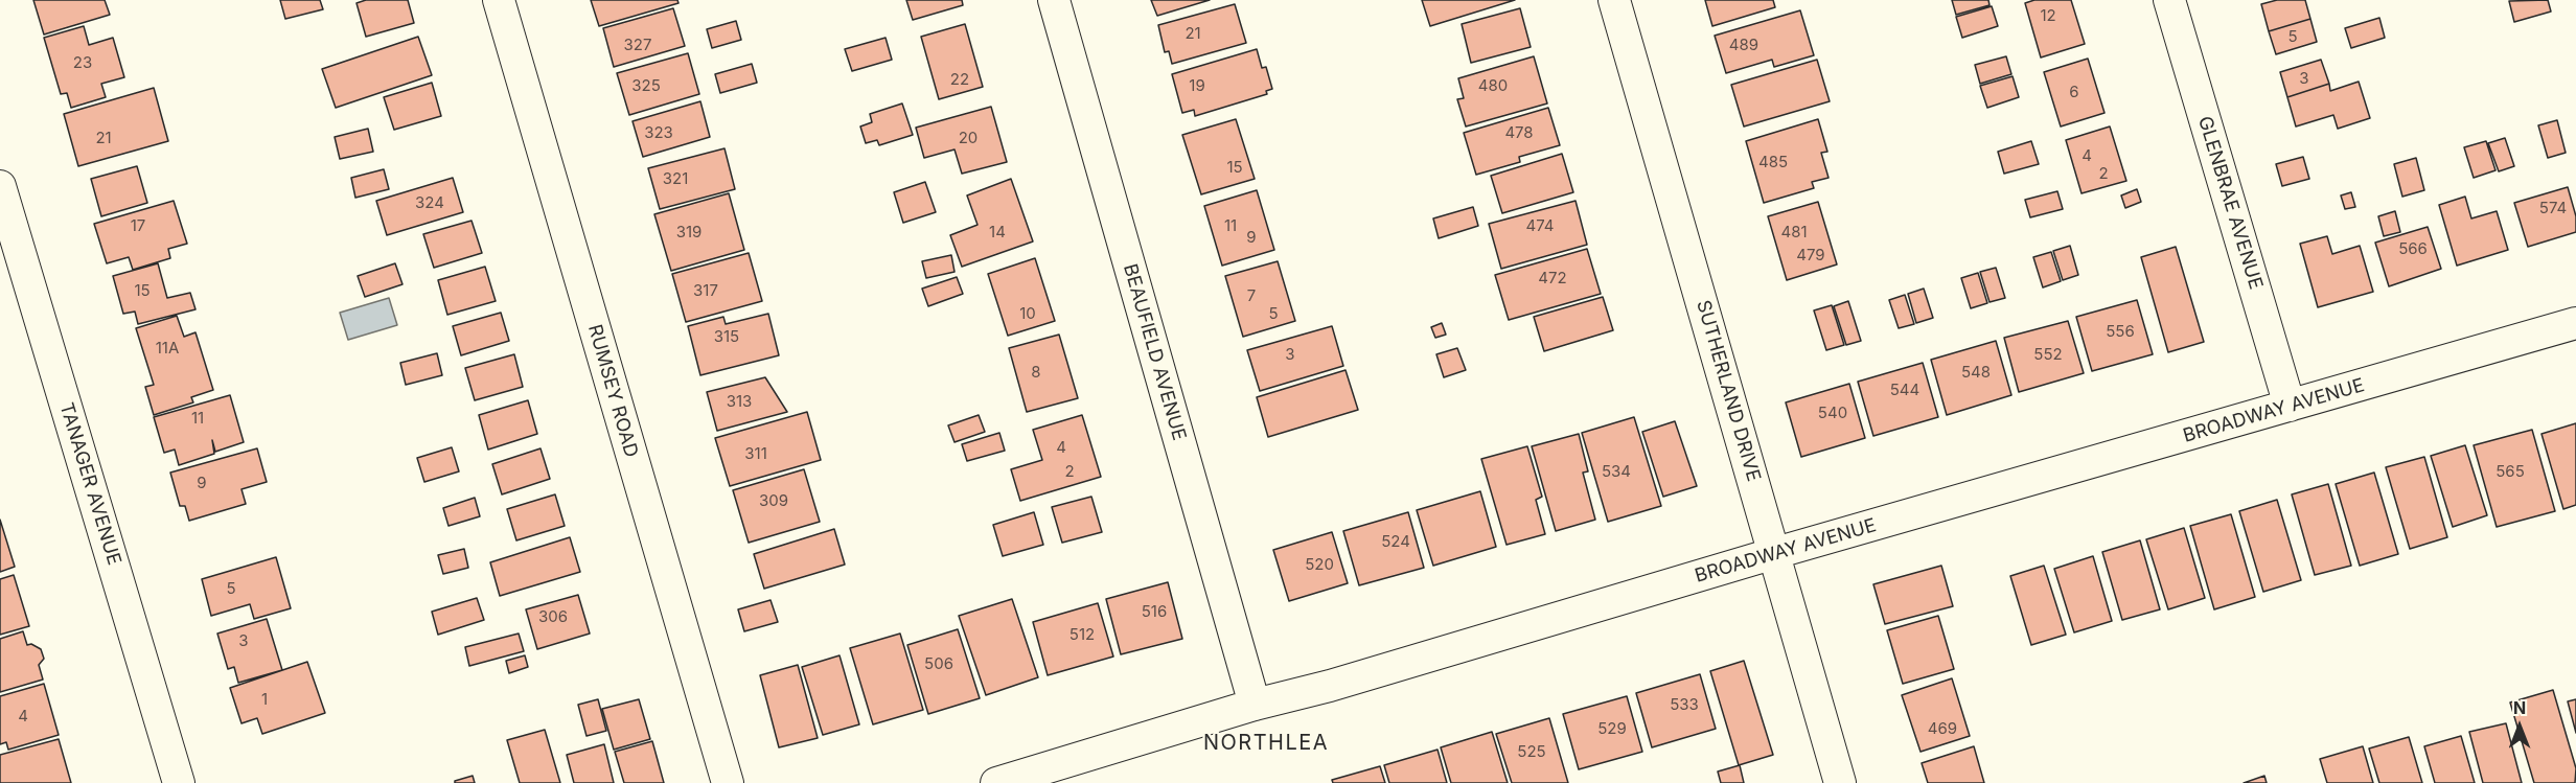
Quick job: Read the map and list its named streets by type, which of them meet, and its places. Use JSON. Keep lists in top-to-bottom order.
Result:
{
  "streets": {
    "street": [
      "GLENBRAE AVENUE",
      "BEAUFIELD AVENUE",
      "RUMSEY ROAD",
      "SUTHERLAND DRIVE",
      "BROADWAY AVENUE",
      "TANAGER AVENUE"
    ]
  },
  "crossings": [
    ["GLENBRAE AVENUE", "BROADWAY AVENUE"],
    ["BEAUFIELD AVENUE", "BROADWAY AVENUE"],
    ["SUTHERLAND DRIVE", "BROADWAY AVENUE"]
  ],
  "districts": ["NORTHLEA"],
  "house_numbers": [
    "12",
    "21",
    "5",
    "327",
    "489",
    "23",
    "3",
    "22",
    "325",
    "19",
    "480",
    "6",
    "323",
    "478",
    "21",
    "20",
    "4",
    "485",
    "15",
    "2",
    "321",
    "324",
    "574",
    "17",
    "11",
    "474",
    "319",
    "14",
    "481",
    "9",
    "566",
    "479",
    "472",
    "15",
    "317",
    "7",
    "10",
    "5",
    "556",
    "315",
    "11A",
    "3",
    "552",
    "8",
    "548",
    "544",
    "313",
    "540",
    "11",
    "4",
    "311",
    "2",
    "534",
    "565",
    "9",
    "309",
    "524",
    "520",
    "5",
    "516",
    "306",
    "512",
    "3",
    "506",
    "1",
    "533",
    "4",
    "529",
    "469",
    "525"
  ],
  "north": "top"
}
